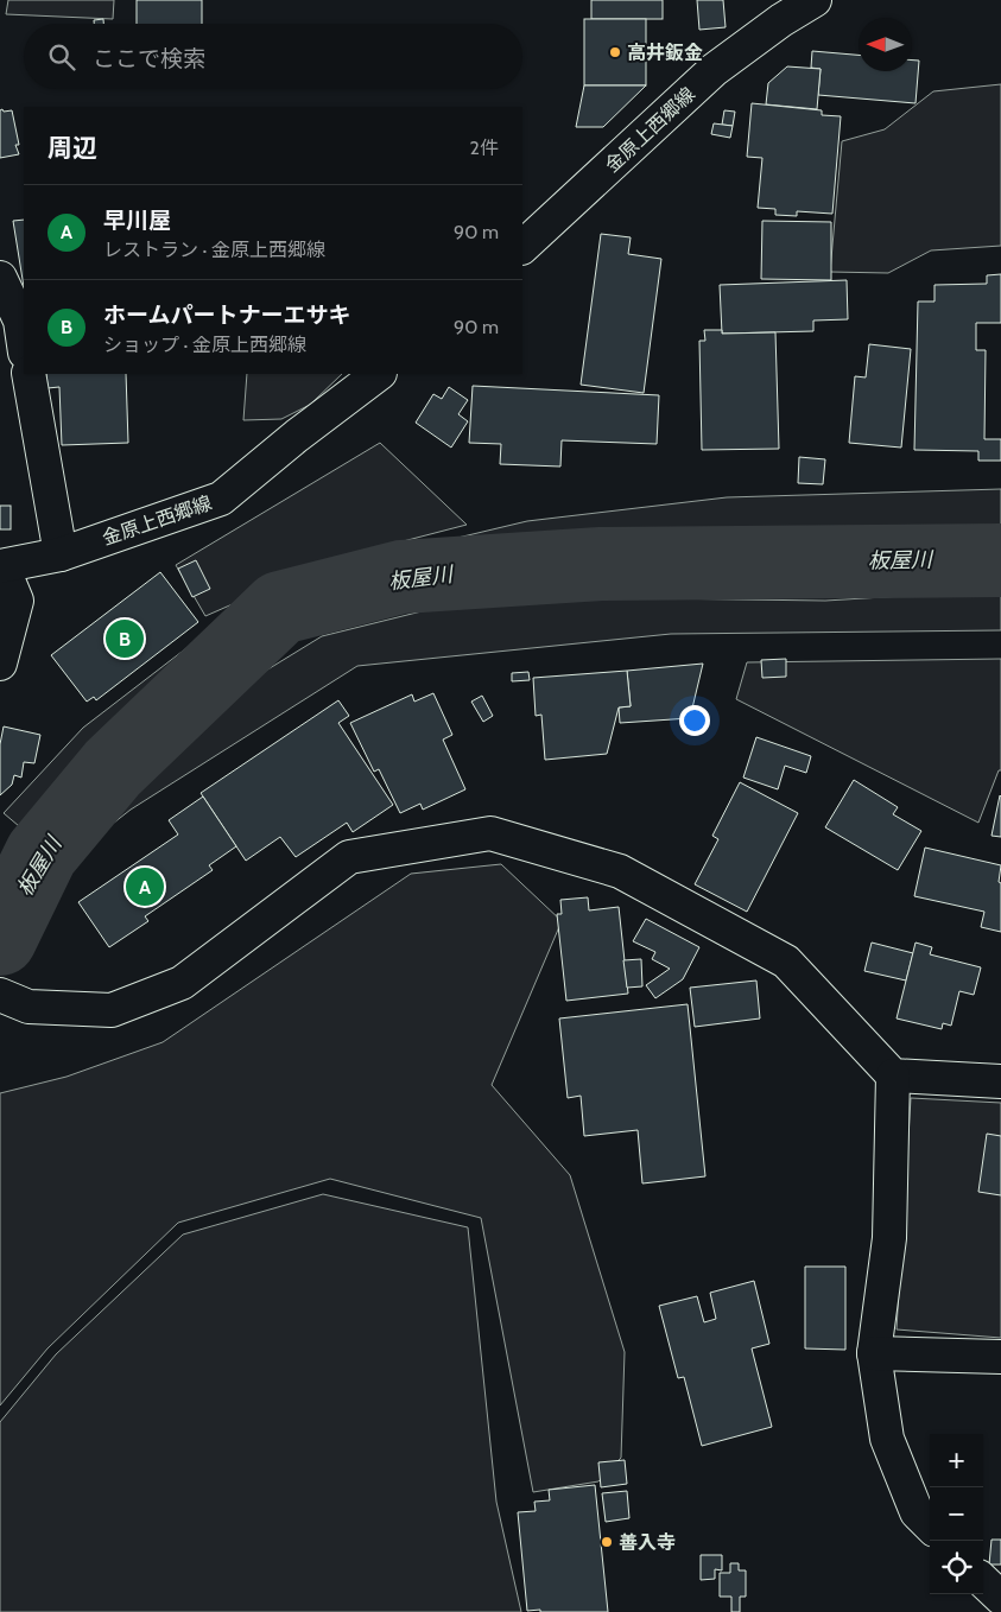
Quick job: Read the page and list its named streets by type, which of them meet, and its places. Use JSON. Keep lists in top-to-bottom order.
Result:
{
  "streets": {
    "street": ["金原上西郷線"]
  },
  "water": ["板屋川"],
  "places": ["高井鈑金", "善入寺"],
  "north": "left",
  "page": {
    "search": "ここで検索",
    "heading": ["周辺", "2件"],
    "list": [
      {
        "mark": "A",
        "name": "早川屋",
        "note": "レストラン · 金原上西郷線",
        "value": "90 m"
      },
      {
        "mark": "B",
        "name": "ホームパートナーエサキ",
        "note": "ショップ · 金原上西郷線",
        "value": "90 m"
      }
    ],
    "pins": ["B", "A"],
    "map_buttons": ["+", "−"]
  }
}
